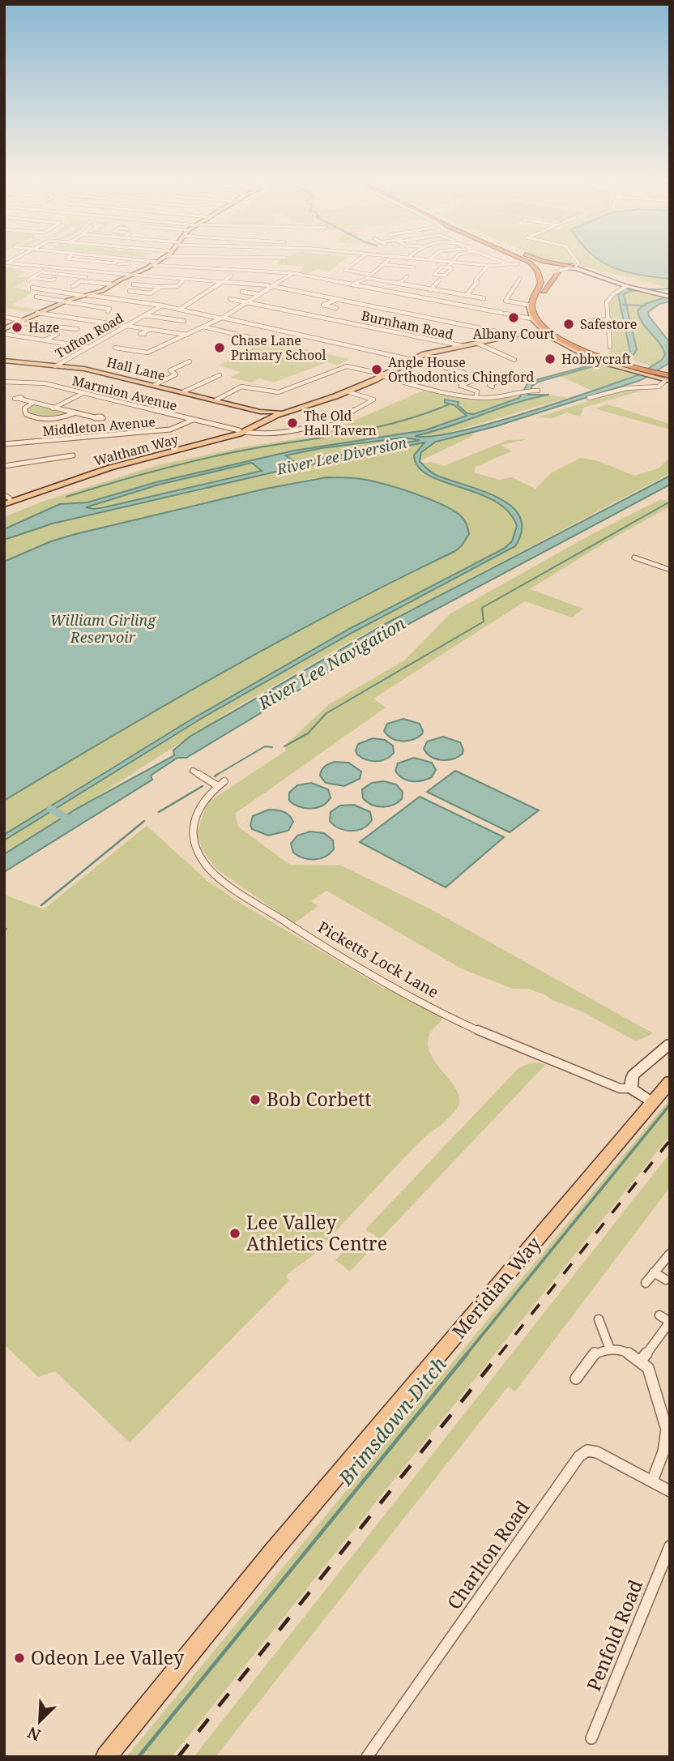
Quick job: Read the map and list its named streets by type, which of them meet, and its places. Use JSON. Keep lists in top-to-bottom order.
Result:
{
  "streets": {
    "main road": ["Hall Lane", "Waltham Way", "Meridian Way"],
    "street": [
      "Burnham Road",
      "Tufton Road",
      "Marmion Avenue",
      "Middleton Avenue",
      "Picketts Lock Lane",
      "Charlton Road",
      "Penfold Road"
    ]
  },
  "crossings": [
    ["Tufton Road", "Hall Lane"],
    ["Hall Lane", "Waltham Way"],
    ["Marmion Avenue", "Middleton Avenue"],
    ["Marmion Avenue", "Waltham Way"],
    ["Picketts Lock Lane", "Meridian Way"]
  ],
  "water": [
    "River Lee Diversion",
    "William Girling Reservoir",
    "River Lee Navigation",
    "Brimsdown Ditch"
  ],
  "places": [
    "Albany Court",
    "Safestore",
    "Haze",
    "Chase Lane Primary School",
    "Hobbycraft",
    "Angle House Orthodontics Chingford",
    "The Old Hall Tavern",
    "Bob Corbett",
    "Lee Valley Athletics Centre",
    "Odeon Lee Valley"
  ],
  "north": "bottom left"
}
